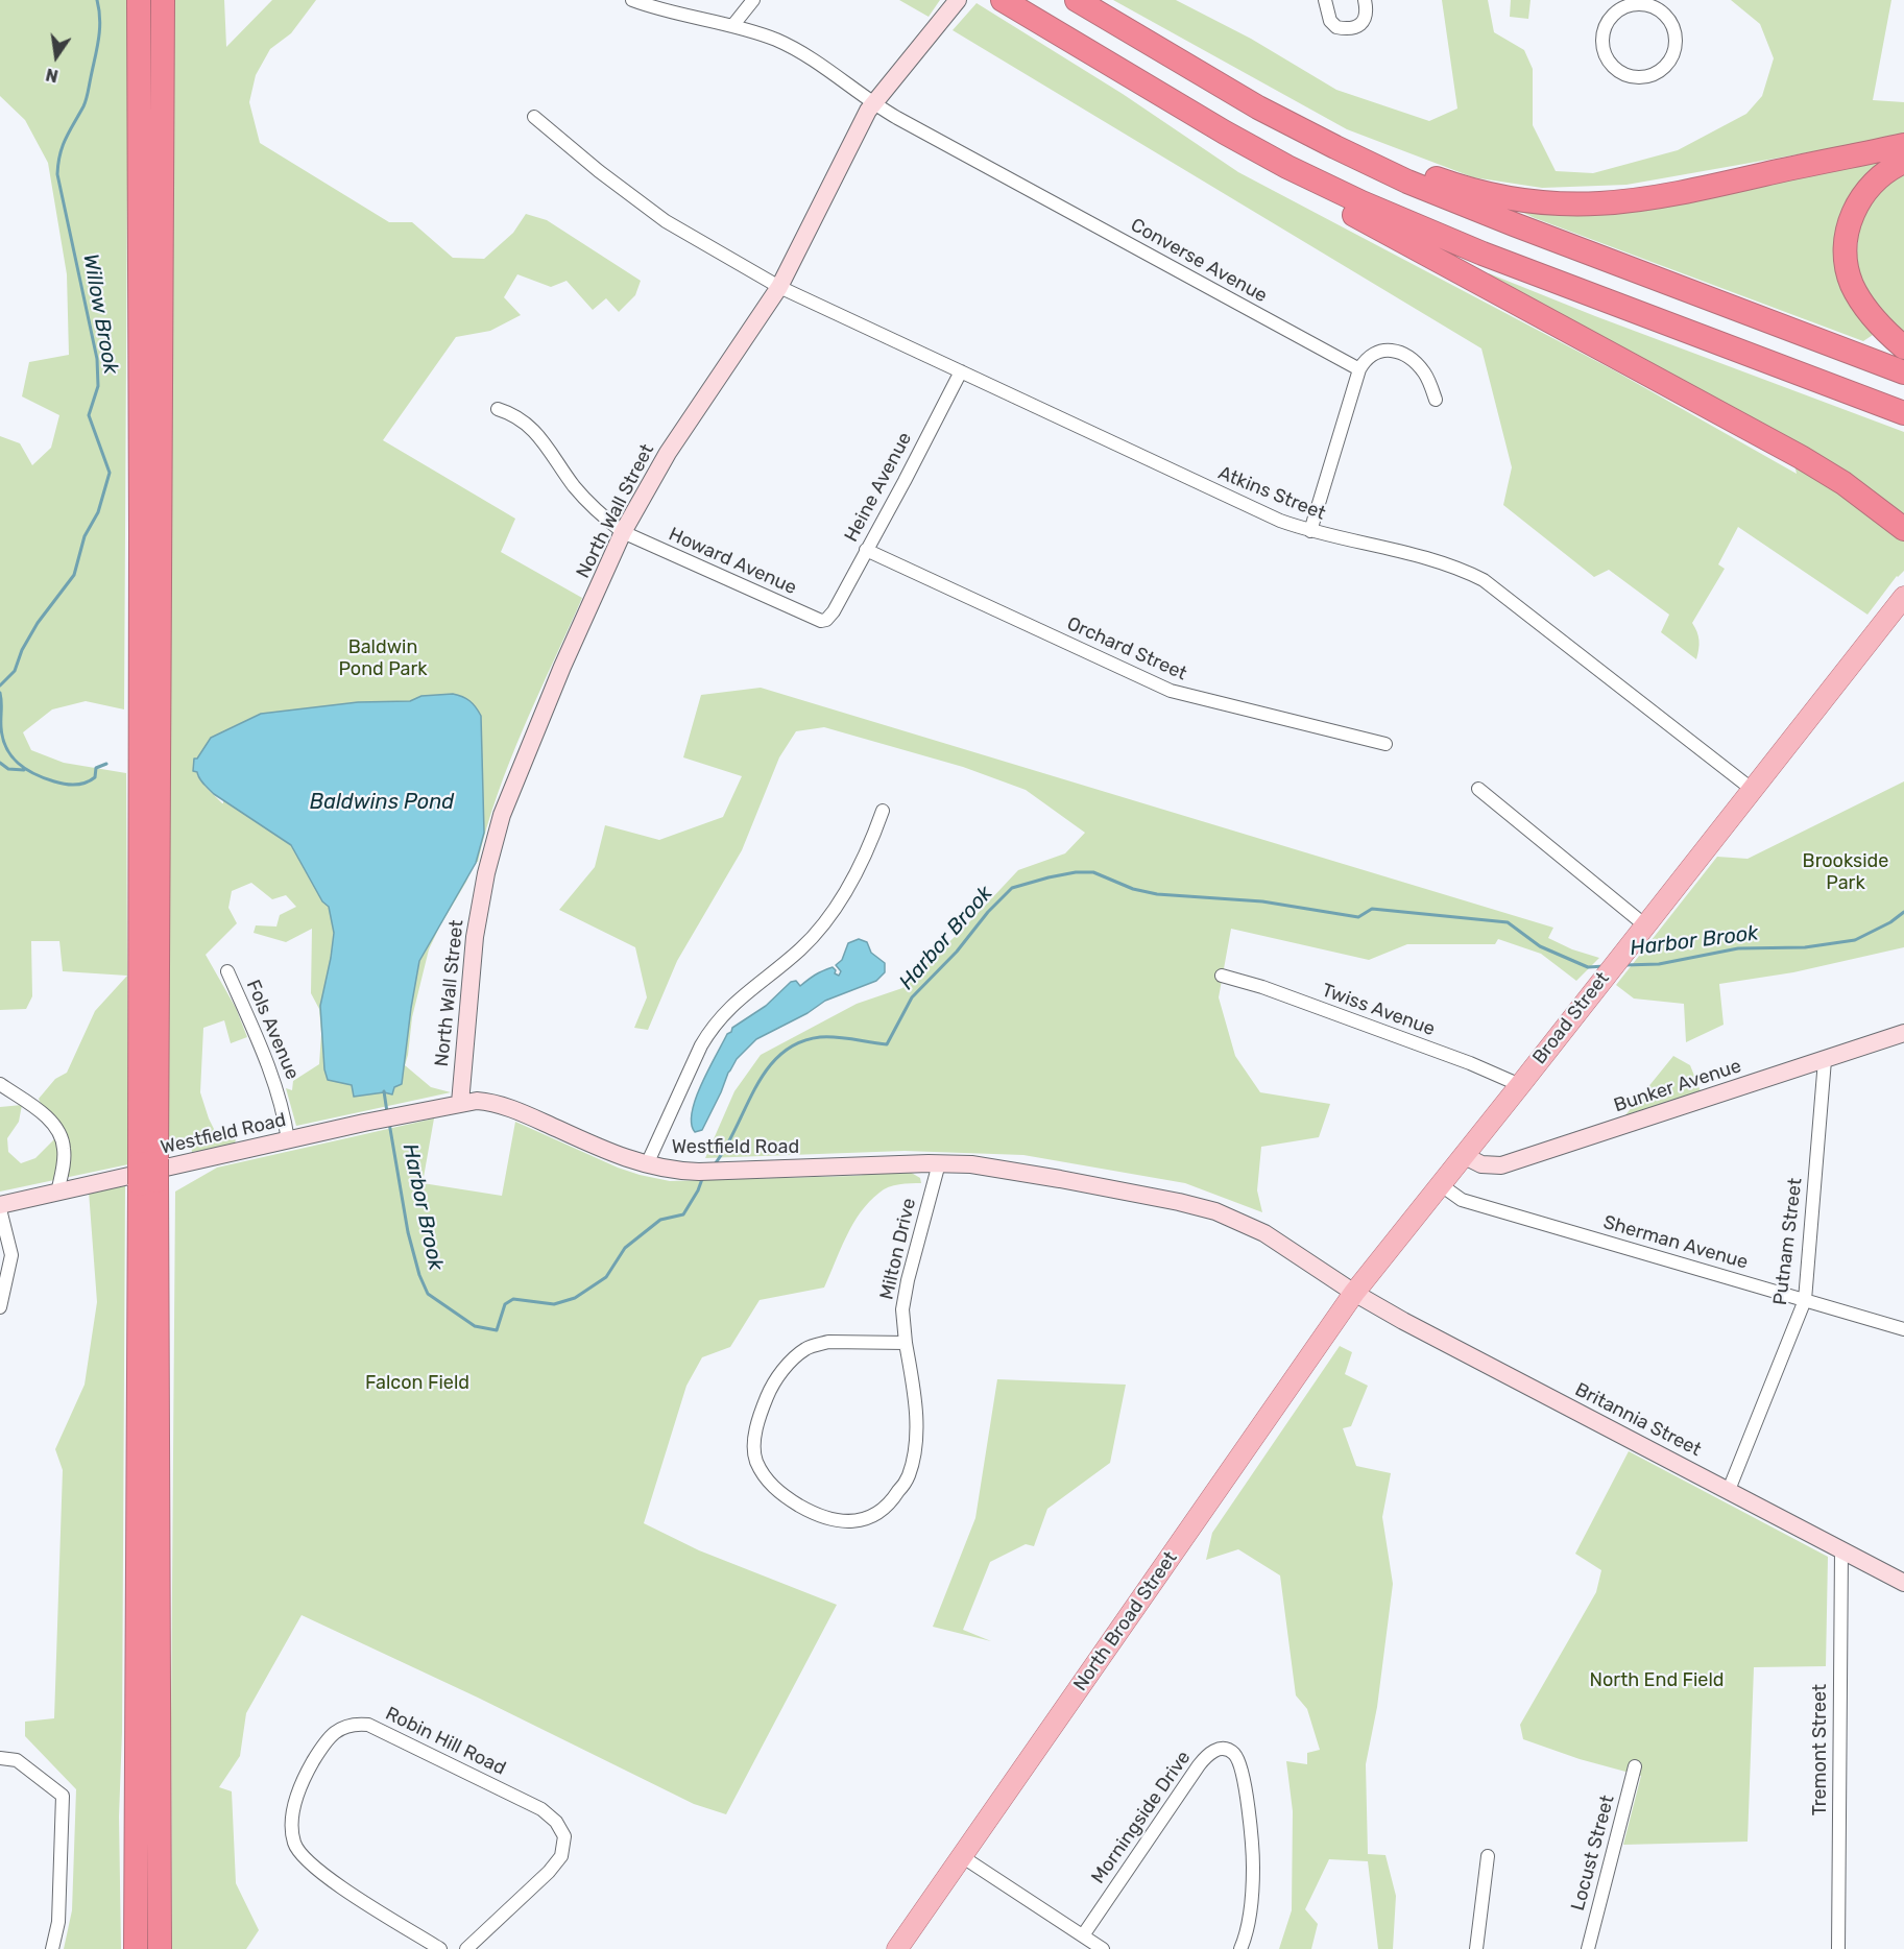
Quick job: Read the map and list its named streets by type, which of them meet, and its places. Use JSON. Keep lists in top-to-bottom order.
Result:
{
  "streets": {
    "main road": ["Broad Street", "North Broad Street"],
    "street": [
      "Converse Avenue",
      "Heine Avenue",
      "Atkins Street",
      "North Wall Street",
      "Howard Avenue",
      "Orchard Street",
      "Twiss Avenue",
      "Fols Avenue",
      "Bunker Avenue",
      "Westfield Road",
      "Putnam Street",
      "Sherman Avenue",
      "Milton Drive",
      "Britannia Street",
      "Robin Hill Road",
      "Tremont Street",
      "Morningside Drive",
      "Locust Street"
    ]
  },
  "crossings": [
    ["Converse Avenue", "North Wall Street"],
    ["Heine Avenue", "Atkins Street"],
    ["Heine Avenue", "Howard Avenue"],
    ["Heine Avenue", "Orchard Street"],
    ["Atkins Street", "North Wall Street"],
    ["Atkins Street", "Broad Street"],
    ["North Wall Street", "Howard Avenue"],
    ["North Wall Street", "Westfield Road"],
    ["Twiss Avenue", "Broad Street"],
    ["Broad Street", "Bunker Avenue"],
    ["Broad Street", "Westfield Road"],
    ["Broad Street", "Sherman Avenue"],
    ["Broad Street", "Britannia Street"],
    ["Broad Street", "North Broad Street"],
    ["Fols Avenue", "Westfield Road"],
    ["Bunker Avenue", "Putnam Street"],
    ["Westfield Road", "Milton Drive"],
    ["Westfield Road", "Britannia Street"],
    ["Westfield Road", "North Broad Street"],
    ["Putnam Street", "Sherman Avenue"],
    ["Putnam Street", "Britannia Street"],
    ["Britannia Street", "North Broad Street"],
    ["Britannia Street", "Tremont Street"]
  ],
  "water": ["Willow Brook", "Baldwins Pond", "Harbor Brook"],
  "parks": [
    "Baldwin Pond Park",
    "Brookside Park",
    "Falcon Field",
    "North End Field"
  ],
  "north": "bottom"
}
